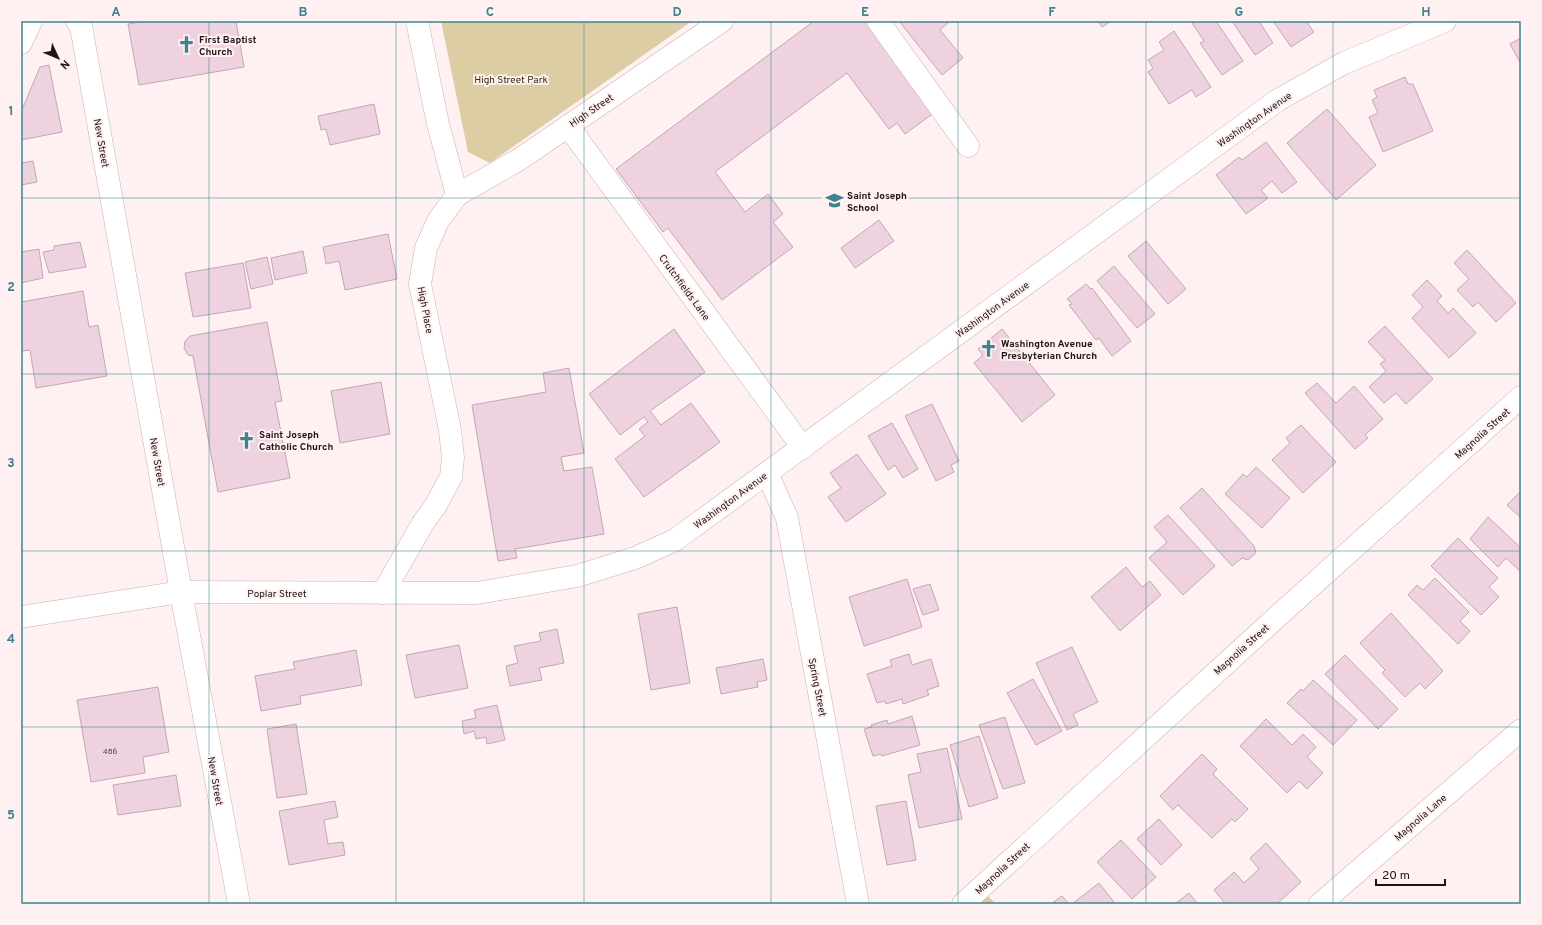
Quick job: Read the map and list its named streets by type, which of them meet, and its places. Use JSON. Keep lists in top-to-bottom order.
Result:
{
  "streets": {
    "street": [
      "High Street",
      "Washington Avenue",
      "New Street",
      "Crutchfields Lane",
      "High Place",
      "Magnolia Street",
      "Poplar Street",
      "Spring Street",
      "Magnolia Lane"
    ]
  },
  "crossings": [
    ["High Street", "Crutchfields Lane"],
    ["High Street", "High Place"],
    ["Washington Avenue", "Crutchfields Lane"],
    ["Washington Avenue", "Poplar Street"],
    ["Washington Avenue", "Spring Street"],
    ["New Street", "Poplar Street"],
    ["High Place", "Poplar Street"]
  ],
  "parks": ["High Street Park"],
  "places": {
    "church": ["First Baptist Church", "Washington Avenue Presbyterian Church", "Saint Joseph Catholic Church"],
    "school or university": ["Saint Joseph School"]
  },
  "house_numbers": ["486"],
  "scale_bar": "20 m",
  "north": "bottom right",
  "grid": {
    "columns": [
      "A",
      "B",
      "C",
      "D",
      "E",
      "F",
      "G",
      "H"
    ],
    "rows": [
      "1",
      "2",
      "3",
      "4",
      "5"
    ]
  }
}
